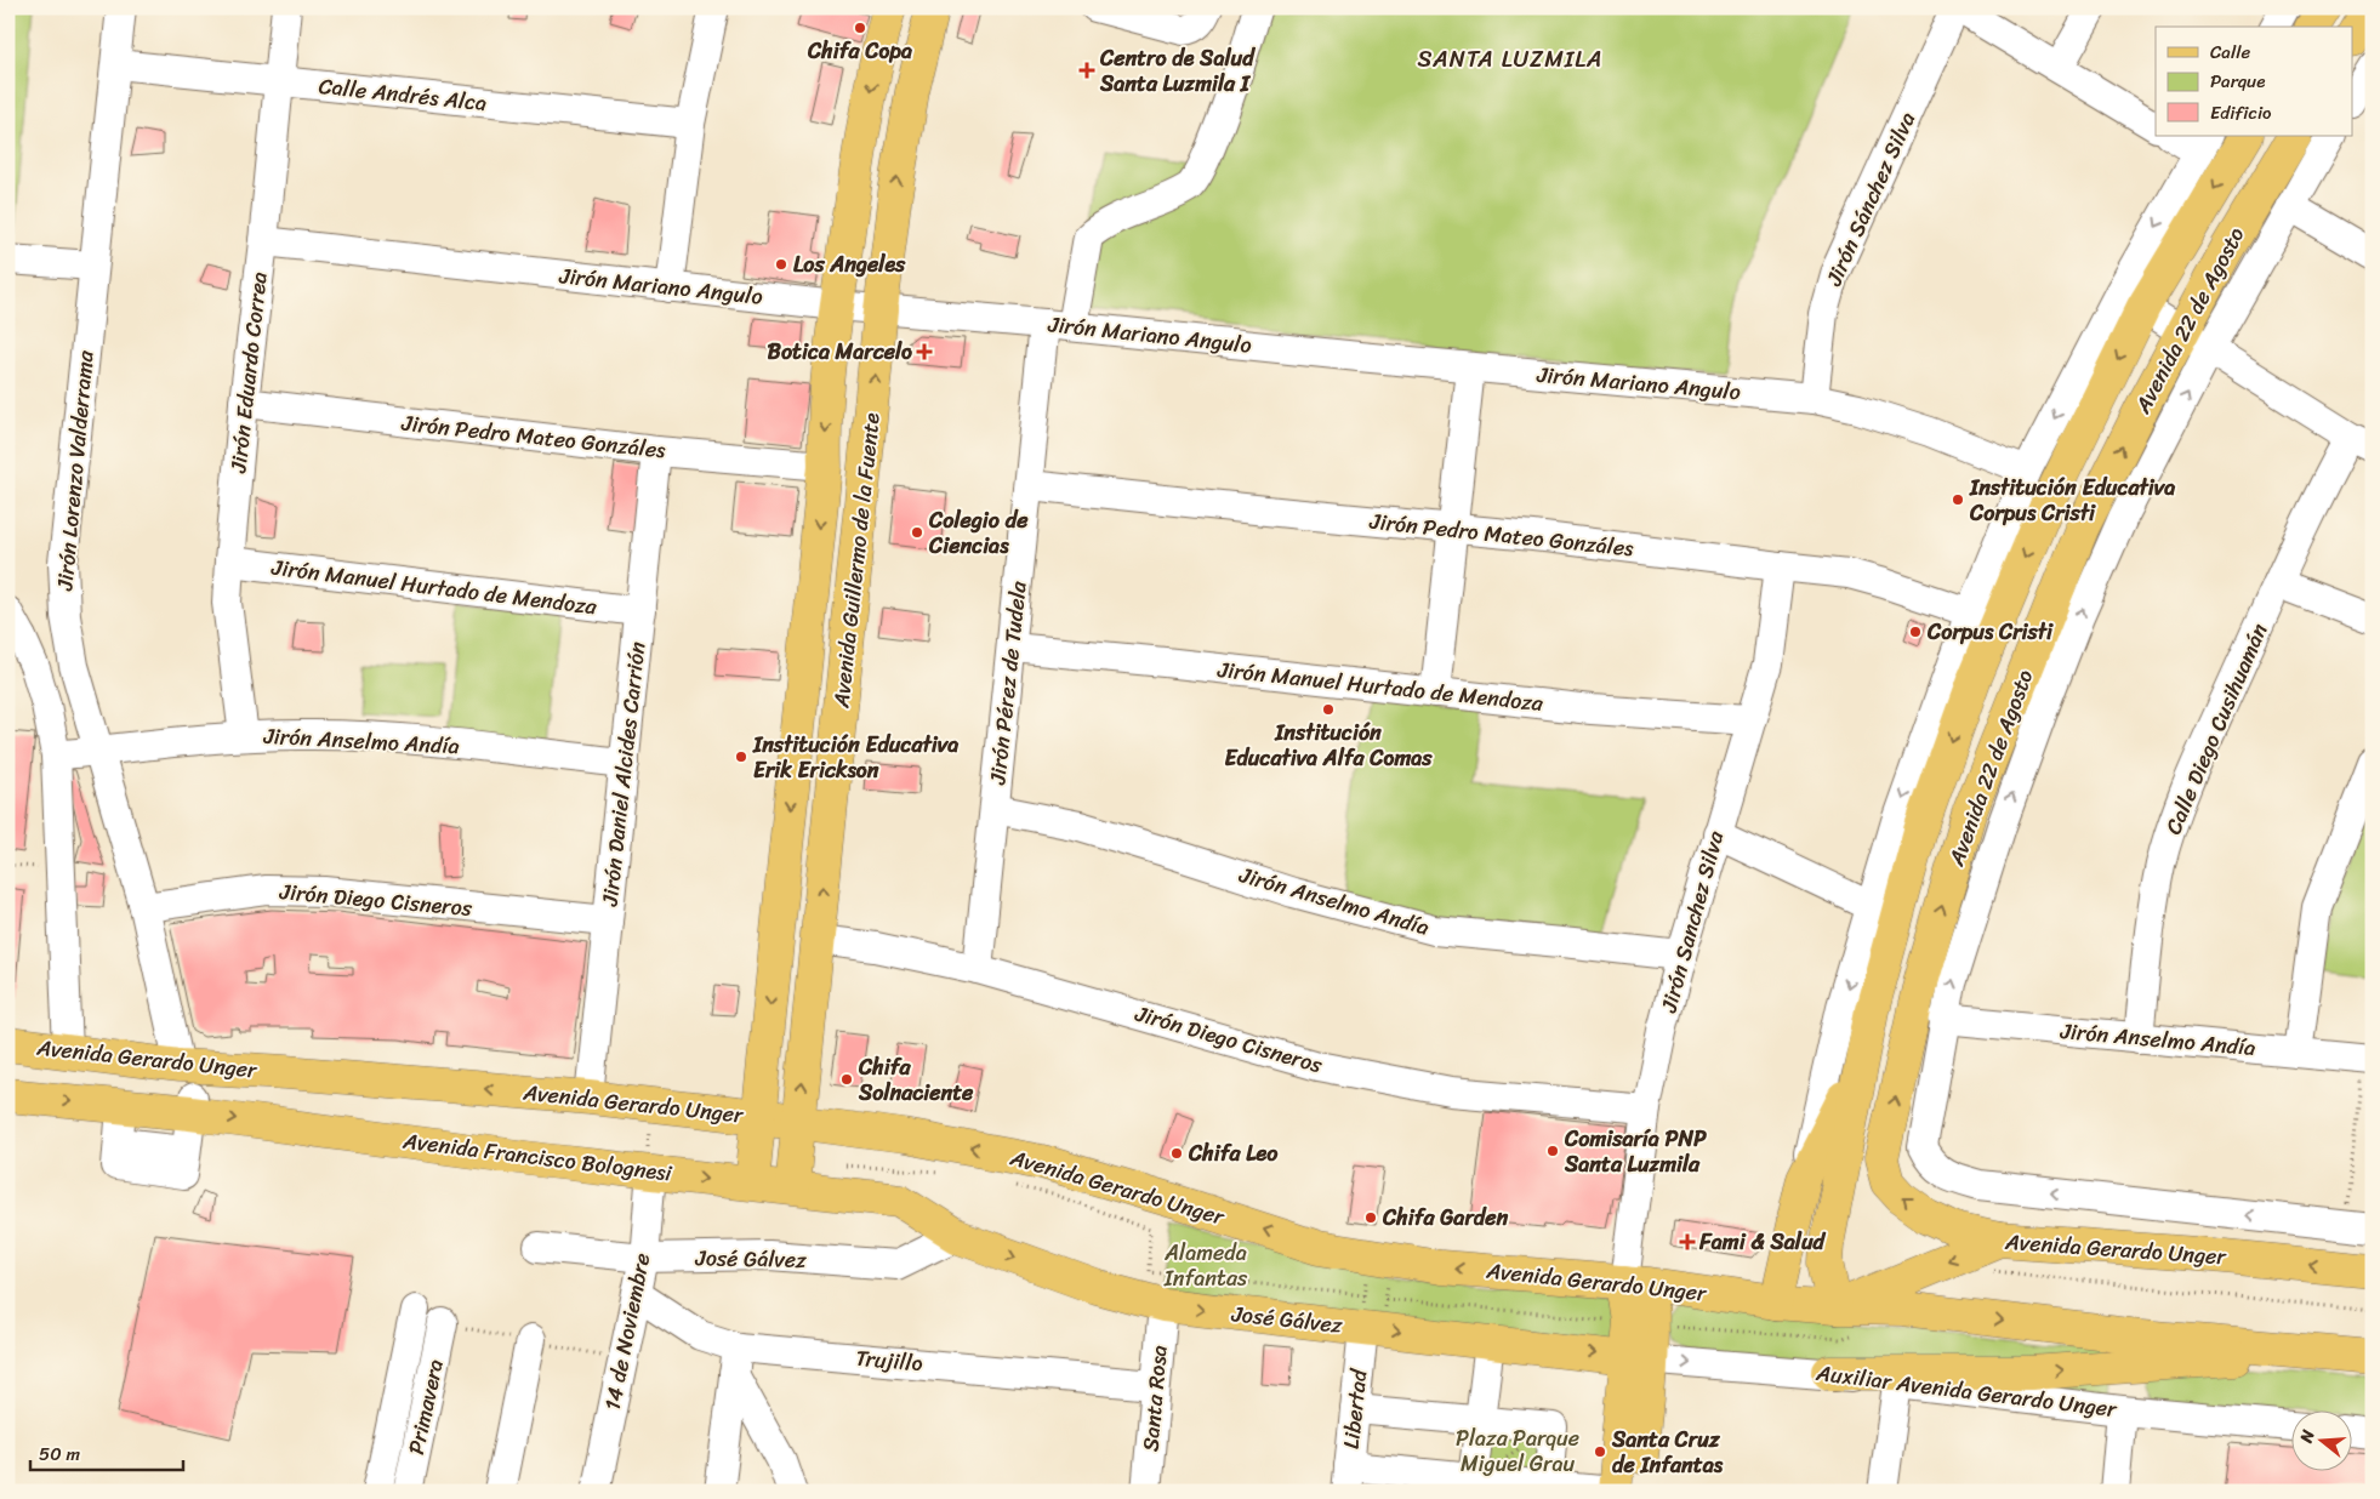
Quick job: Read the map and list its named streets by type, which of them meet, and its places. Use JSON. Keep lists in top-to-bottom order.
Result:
{
  "streets": {
    "main road": [
      "Avenida 22 de Agosto",
      "Avenida Guillermo de la Fuente",
      "Avenida Gerardo Unger",
      "Avenida Francisco Bolognesi",
      "José Gálvez"
    ],
    "street": [
      "Calle Andrés Alca",
      "Jirón Sánchez Silva",
      "Jirón Mariano Angulo",
      "Jirón Eduardo Correa",
      "Jirón Pedro Mateo Gonzáles",
      "Jirón Lorenzo Valderrama",
      "Jirón Manuel Hurtado de Mendoza",
      "Jirón Pérez de Tudela",
      "Calle Diego Cusihuamán",
      "Jirón Anselmo Andía",
      "Jirón Daniel Alcides Carrión",
      "Jirón Diego Cisneros",
      "Jirón Sanchez Silva",
      "14 de Noviembre",
      "Trujillo",
      "Auxiliar Avenida Gerardo Unger",
      "Santa Rosa",
      "Primavera",
      "Libertad"
    ]
  },
  "crossings": [
    ["Calle Andrés Alca", "Jirón Eduardo Correa"],
    ["Calle Andrés Alca", "Jirón Lorenzo Valderrama"],
    ["Jirón Sánchez Silva", "Jirón Mariano Angulo"],
    ["Jirón Mariano Angulo", "Avenida 22 de Agosto"],
    ["Jirón Mariano Angulo", "Jirón Eduardo Correa"],
    ["Jirón Mariano Angulo", "Avenida Guillermo de la Fuente"],
    ["Jirón Mariano Angulo", "Jirón Pérez de Tudela"],
    ["Avenida 22 de Agosto", "Jirón Pedro Mateo Gonzáles"],
    ["Avenida 22 de Agosto", "Jirón Anselmo Andía"],
    ["Avenida 22 de Agosto", "Avenida Gerardo Unger"],
    ["Jirón Eduardo Correa", "Jirón Pedro Mateo Gonzáles"],
    ["Jirón Eduardo Correa", "Jirón Manuel Hurtado de Mendoza"],
    ["Jirón Eduardo Correa", "Jirón Anselmo Andía"],
    ["Jirón Pedro Mateo Gonzáles", "Avenida Guillermo de la Fuente"],
    ["Jirón Pedro Mateo Gonzáles", "Jirón Pérez de Tudela"],
    ["Jirón Pedro Mateo Gonzáles", "Jirón Daniel Alcides Carrión"],
    ["Jirón Pedro Mateo Gonzáles", "Jirón Sanchez Silva"],
    ["Jirón Lorenzo Valderrama", "Jirón Anselmo Andía"],
    ["Jirón Lorenzo Valderrama", "Jirón Diego Cisneros"],
    ["Jirón Lorenzo Valderrama", "Avenida Gerardo Unger"],
    ["Avenida Guillermo de la Fuente", "Jirón Diego Cisneros"],
    ["Avenida Guillermo de la Fuente", "Avenida Gerardo Unger"],
    ["Avenida Guillermo de la Fuente", "Avenida Francisco Bolognesi"],
    ["Jirón Manuel Hurtado de Mendoza", "Jirón Pérez de Tudela"],
    ["Jirón Manuel Hurtado de Mendoza", "Jirón Daniel Alcides Carrión"],
    ["Jirón Manuel Hurtado de Mendoza", "Jirón Sanchez Silva"],
    ["Jirón Pérez de Tudela", "Jirón Anselmo Andía"],
    ["Jirón Pérez de Tudela", "Jirón Diego Cisneros"],
    ["Calle Diego Cusihuamán", "Jirón Anselmo Andía"],
    ["Jirón Anselmo Andía", "Jirón Daniel Alcides Carrión"],
    ["Jirón Anselmo Andía", "Jirón Sanchez Silva"],
    ["Jirón Daniel Alcides Carrión", "Jirón Diego Cisneros"],
    ["Jirón Daniel Alcides Carrión", "Avenida Gerardo Unger"],
    ["Jirón Diego Cisneros", "Jirón Sanchez Silva"],
    ["Jirón Sanchez Silva", "Avenida Gerardo Unger"],
    ["Avenida Gerardo Unger", "Avenida Francisco Bolognesi"],
    ["Avenida Francisco Bolognesi", "José Gálvez"],
    ["Avenida Francisco Bolognesi", "14 de Noviembre"],
    ["José Gálvez", "14 de Noviembre"],
    ["José Gálvez", "Auxiliar Avenida Gerardo Unger"],
    ["José Gálvez", "Santa Rosa"],
    ["José Gálvez", "Libertad"],
    ["14 de Noviembre", "Trujillo"],
    ["Trujillo", "Santa Rosa"]
  ],
  "one_way": ["Avenida Francisco Bolognesi"],
  "districts": ["SANTA LUZMILA"],
  "parks": ["Alameda Infantas", "Plaza Parque Miguel Grau"],
  "places": {
    "other": [
      "Chifa Copa",
      "Los Angeles",
      "Institución Educativa Corpus Cristi",
      "Colegio de Ciencias",
      "Corpus Cristi",
      "Institución Educativa Alfa Comas",
      "Institución Educativa Erik Erickson",
      "Chifa Solnaciente",
      "Comisaría PNP Santa Luzmila",
      "Chifa Leo",
      "Chifa Garden",
      "Santa Cruz de Infantas"
    ],
    "health": ["Centro de Salud Santa Luzmila I", "Botica Marcelo", "Fami & Salud"]
  },
  "legend": ["Calle", "Parque", "Edificio"],
  "scale_bar": "50 m",
  "north": "left"
}
